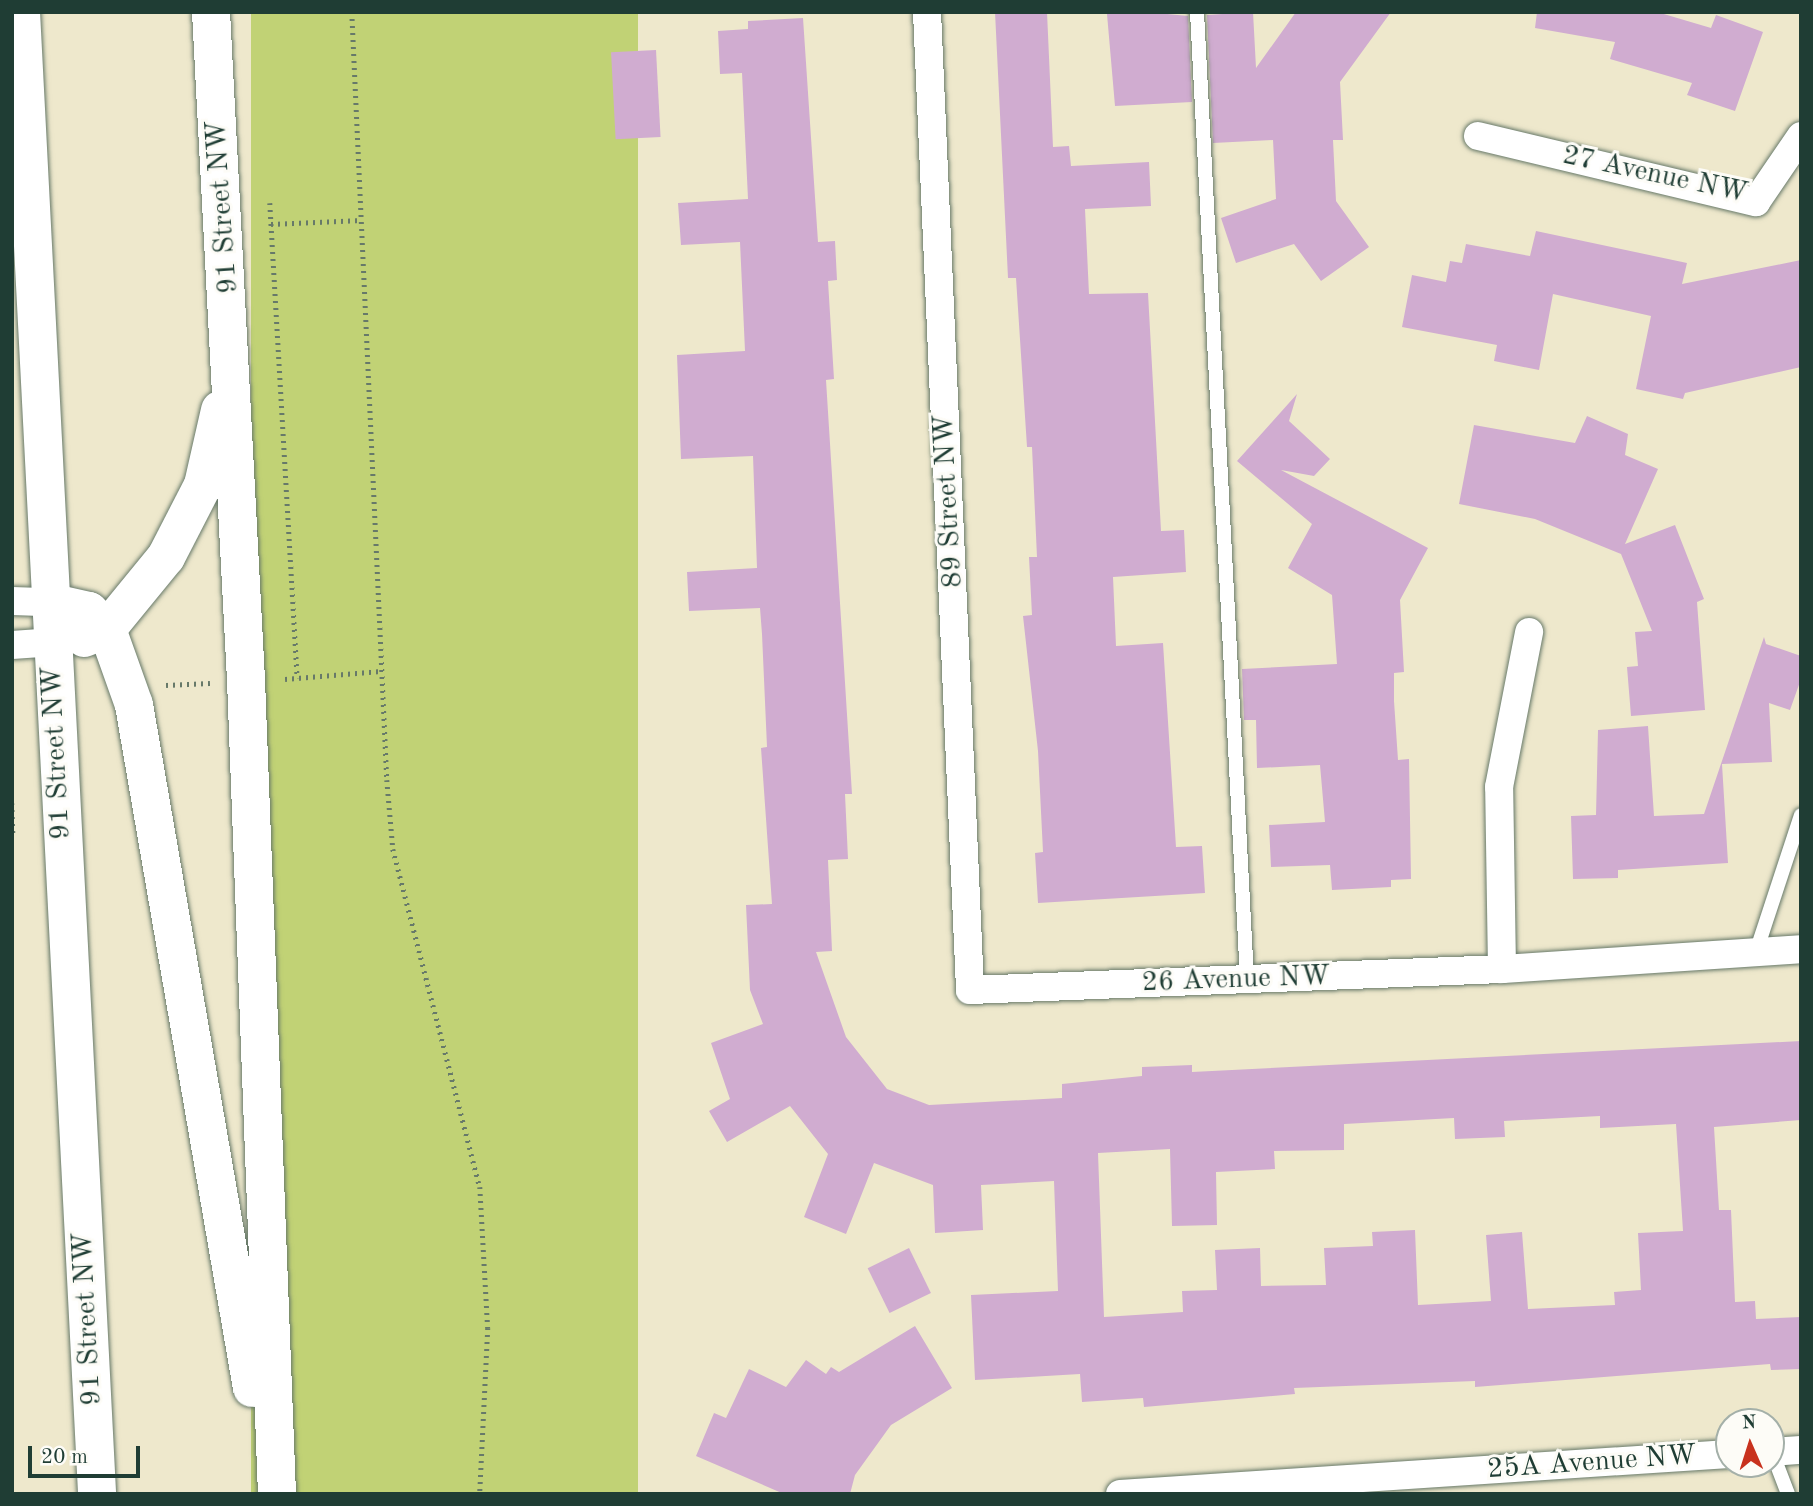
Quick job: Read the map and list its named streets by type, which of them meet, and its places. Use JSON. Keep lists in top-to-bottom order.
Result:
{
  "streets": {
    "main road": ["91 Street NW"],
    "street": [
      "27 Avenue NW",
      "89 Street NW",
      "26 Avenue NW",
      "25A Avenue NW"
    ]
  },
  "crossings": [
    ["89 Street NW", "26 Avenue NW"]
  ],
  "scale_bar": "20 m",
  "north": "top"
}
